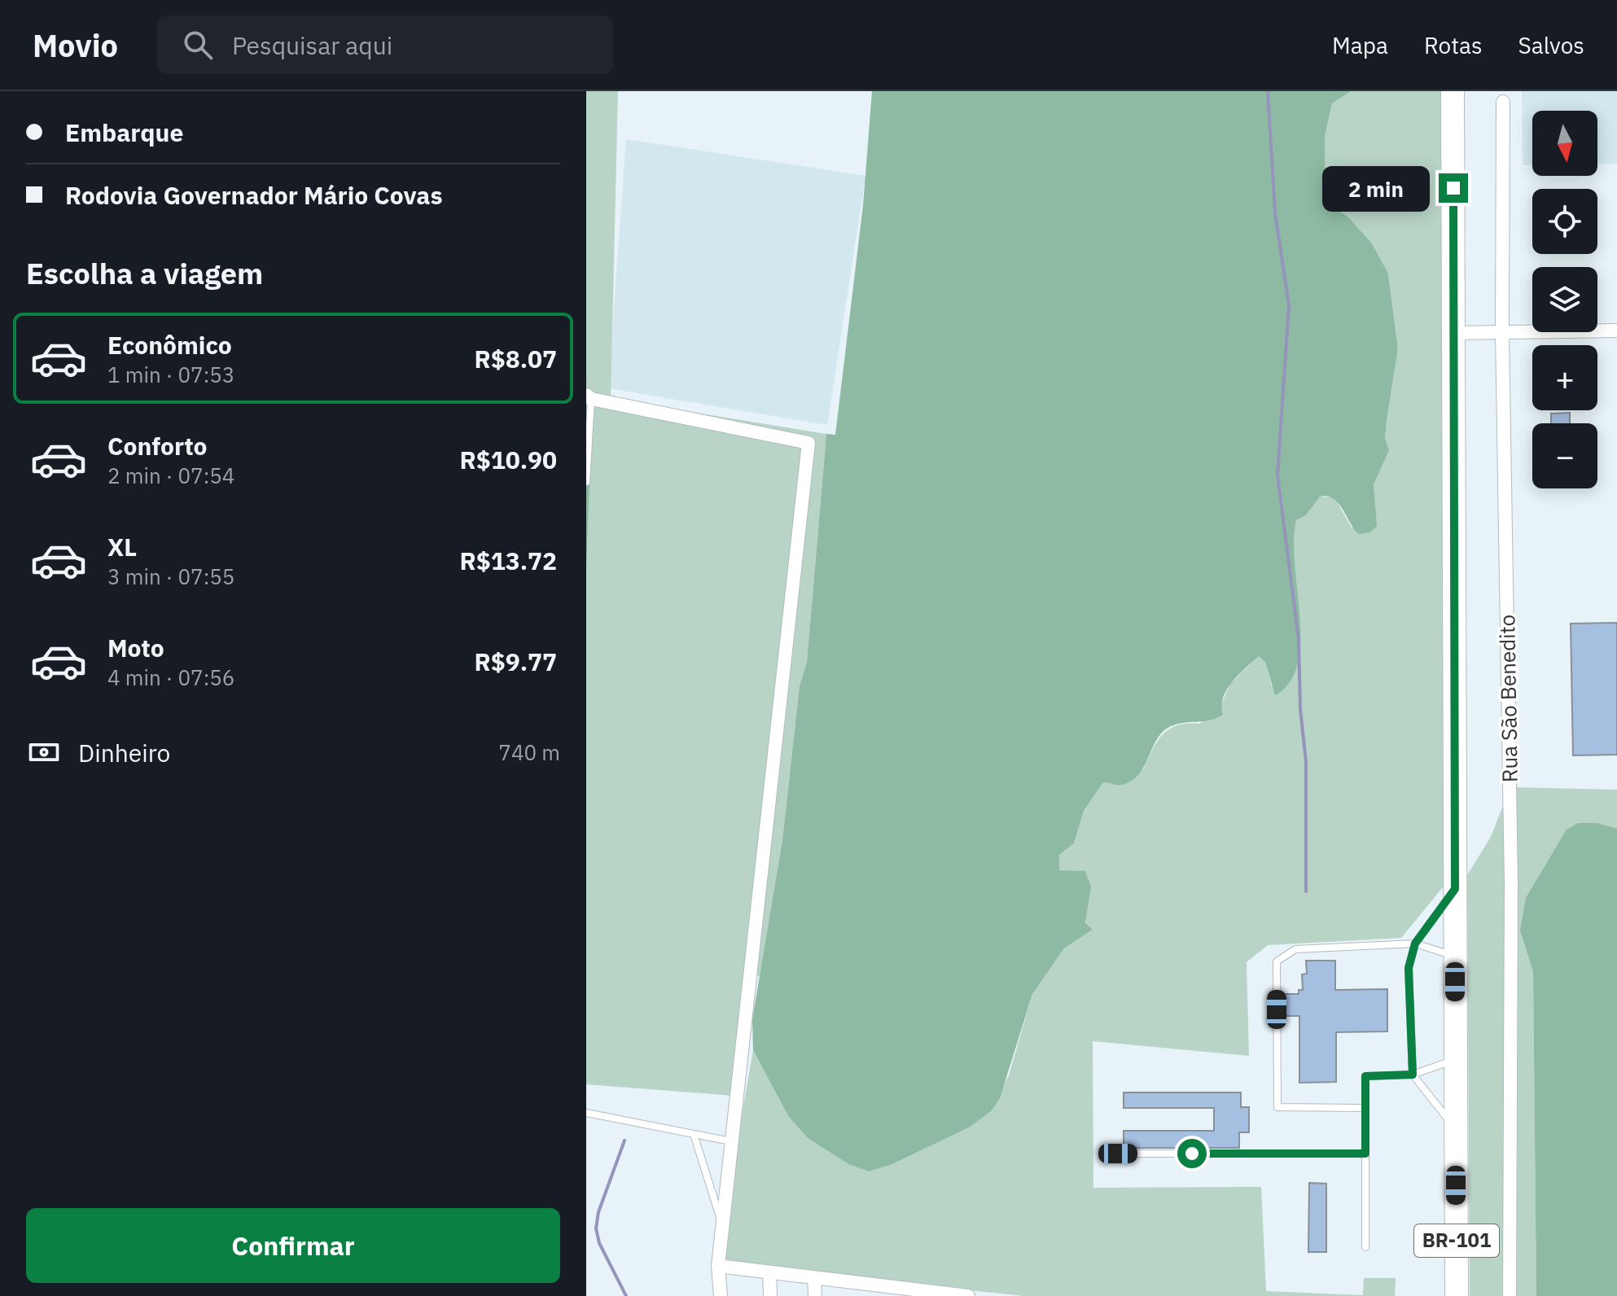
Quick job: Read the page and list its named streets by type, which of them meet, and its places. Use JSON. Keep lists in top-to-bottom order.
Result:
{
  "streets": {
    "highway": ["BR-101"],
    "street": ["Rua São Benedito"]
  },
  "north": "bottom",
  "page": {
    "header": "Movio",
    "search": "Pesquisar aqui",
    "nav": ["Mapa", "Rotas", "Salvos"],
    "banner": ["Embarque", "Rodovia Governador Mário Covas"],
    "map_buttons": ["+", "−"],
    "bubble": "2 min",
    "heading": "Escolha a viagem",
    "list": [
      {
        "name": "Econômico",
        "note": "1 min · 07:53",
        "value": "R$8.07"
      },
      {
        "name": "Conforto",
        "note": "2 min · 07:54",
        "value": "R$10.90"
      },
      {
        "name": "XL",
        "note": "3 min · 07:55",
        "value": "R$13.72"
      },
      {
        "name": "Moto",
        "note": "4 min · 07:56",
        "value": "R$9.77"
      }
    ],
    "pay": ["Dinheiro", "740 m"],
    "buttons": "Confirmar"
  }
}
